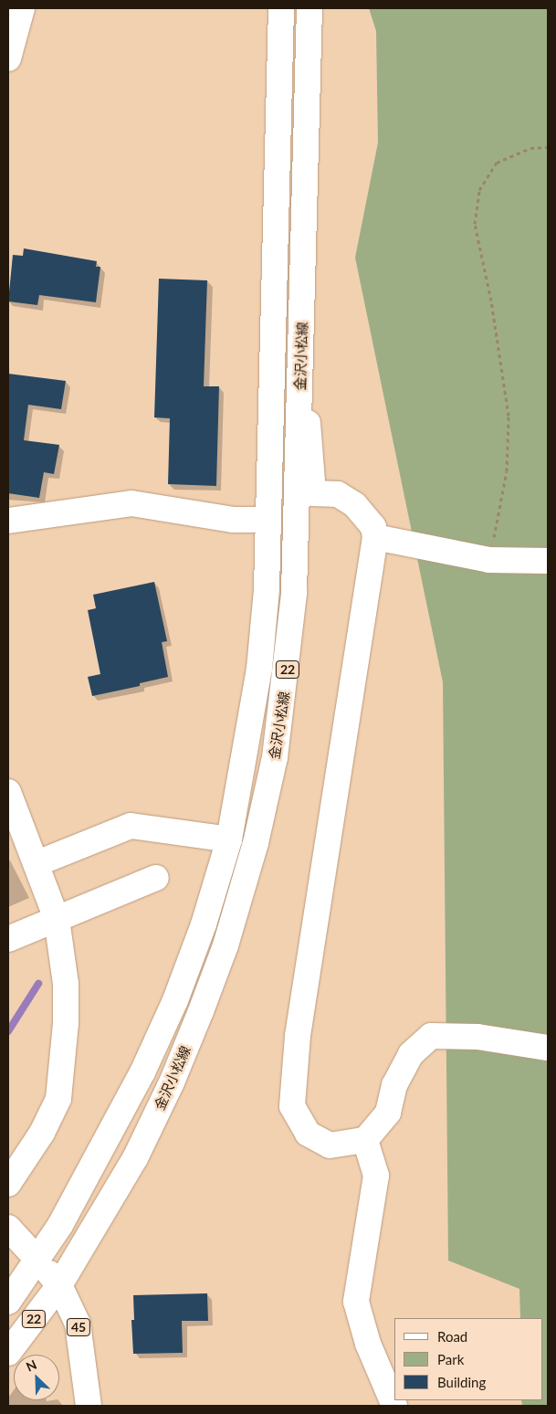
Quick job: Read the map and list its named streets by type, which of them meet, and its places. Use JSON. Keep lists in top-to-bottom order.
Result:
{
  "streets": {
    "main road": ["金沢小松線", "22", "45"]
  },
  "crossings": [
    ["金沢小松線", "45"]
  ],
  "legend": ["Road", "Park", "Building"],
  "north": "top left"
}
